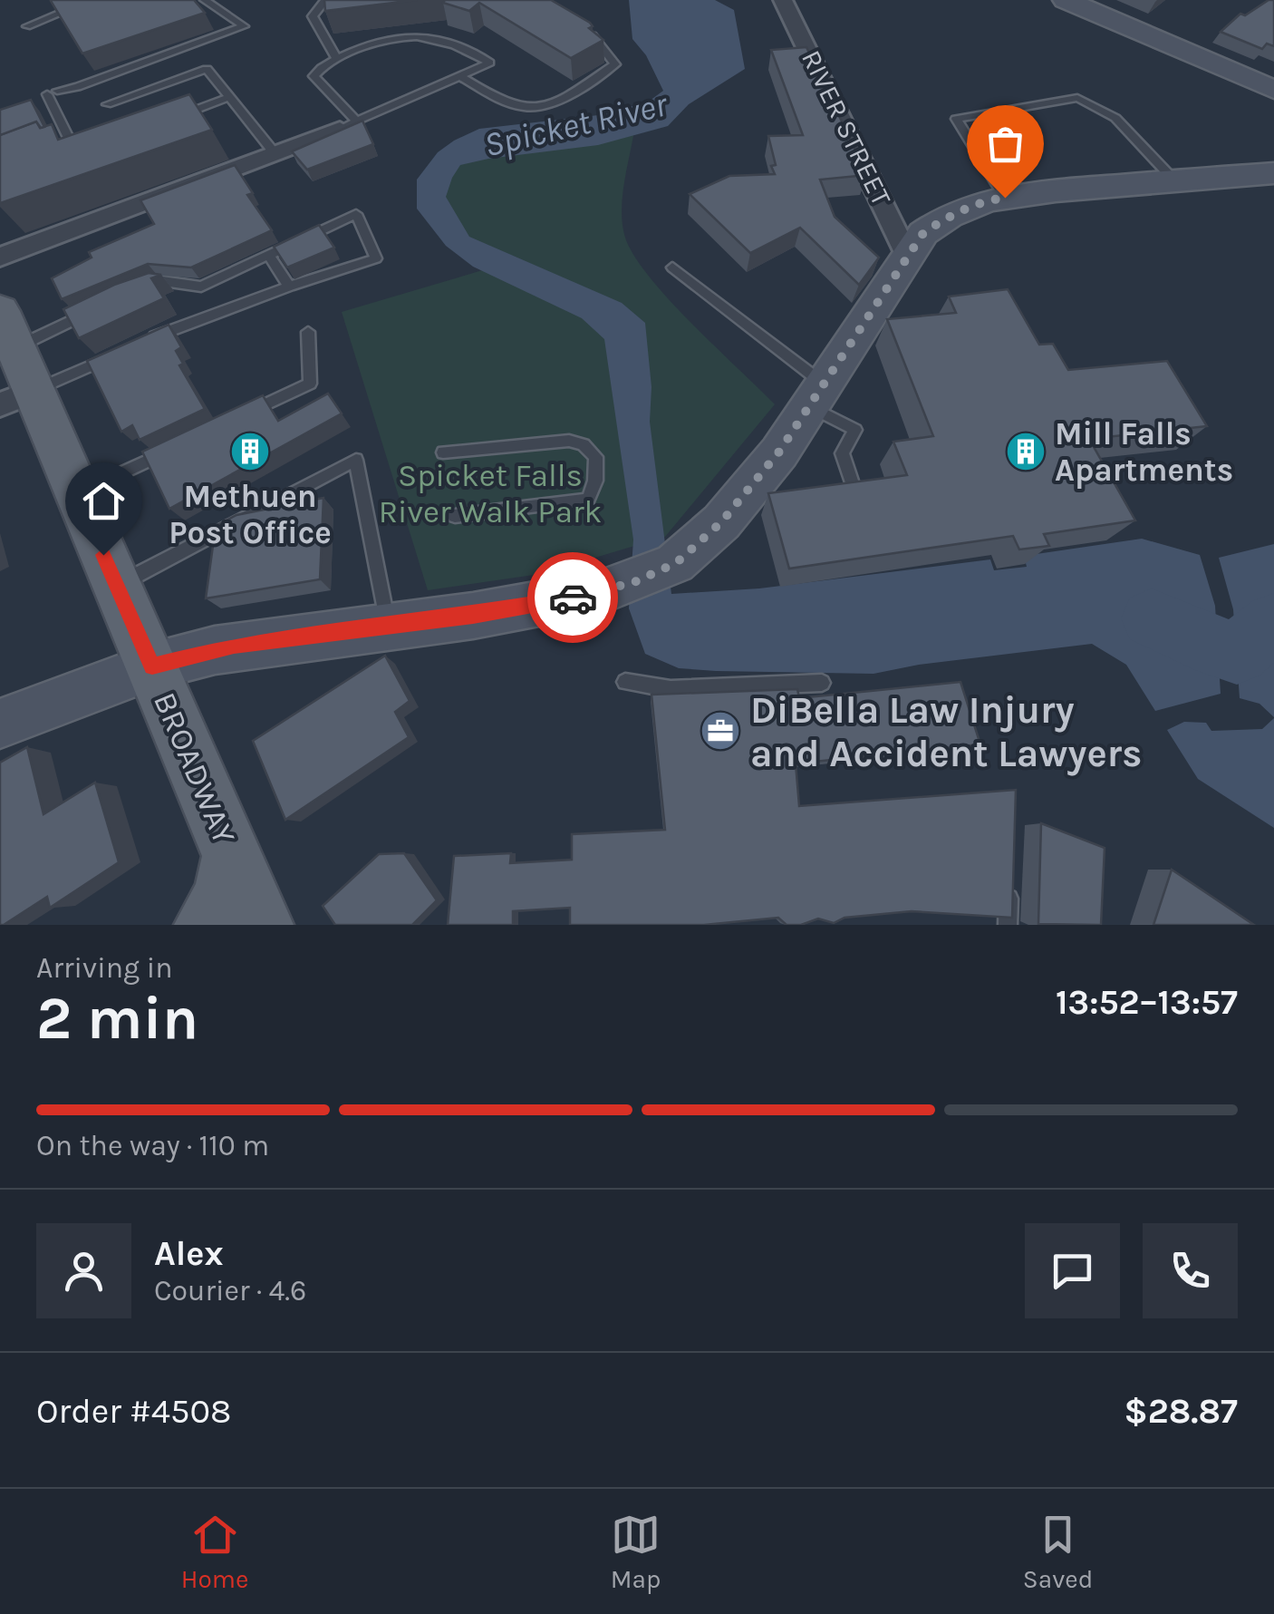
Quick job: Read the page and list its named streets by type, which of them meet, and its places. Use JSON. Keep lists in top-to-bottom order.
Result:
{
  "streets": {
    "main road": ["BROADWAY"],
    "street": ["RIVER STREET"]
  },
  "water": ["Spicket River"],
  "parks": ["Spicket Falls River Walk Park"],
  "places": {
    "building": ["Methuen Post Office", "Mill Falls Apartments"],
    "office": ["DiBella Law Injury and Accident Lawyers"]
  },
  "page": {
    "heading": ["2 min", "Arriving in", "13:52–13:57"],
    "panel": [
      "Alex",
      "Courier · 4.6",
      "Order #4508",
      "$28.87"
    ],
    "bar": "On the way · 110 m",
    "tabs": ["Home", "Map", "Saved"]
  }
}
